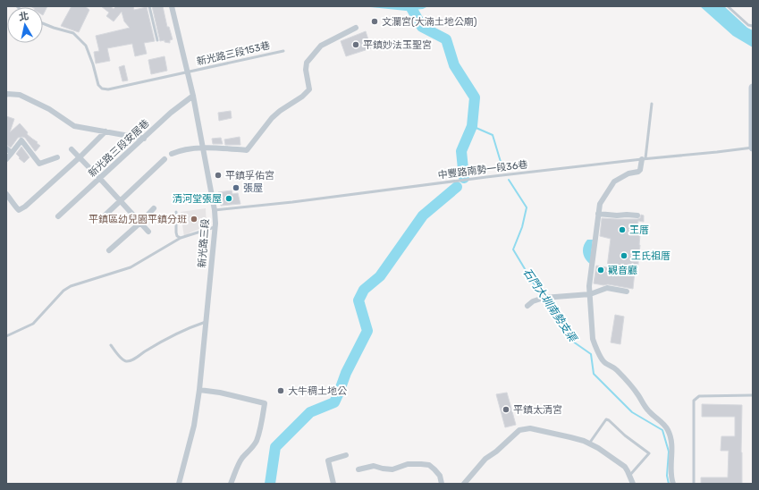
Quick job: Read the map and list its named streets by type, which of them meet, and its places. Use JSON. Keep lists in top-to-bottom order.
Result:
{
  "streets": {
    "street": ["新光路三段安居巷", "新光路三段"],
    "lane": ["新光路三段153巷", "中豐路南勢一段36巷"]
  },
  "crossings": [
    ["新光路三段153巷", "新光路三段"],
    ["新光路三段安居巷", "新光路三段"],
    ["中豐路南勢一段36巷", "新光路三段"]
  ],
  "water": ["石門大圳南勢支渠"],
  "places": [
    "文瀾宮(大湳土地公廟)",
    "平鎮妙法玉聖宮",
    "平鎮孚佑宮",
    "張屋",
    "清河堂張屋",
    "平鎮區幼兒園平鎮分班",
    "王厝",
    "王氏祖厝",
    "觀音廳",
    "大牛稠土地公",
    "平鎮太清宮"
  ],
  "north": "top"
}
